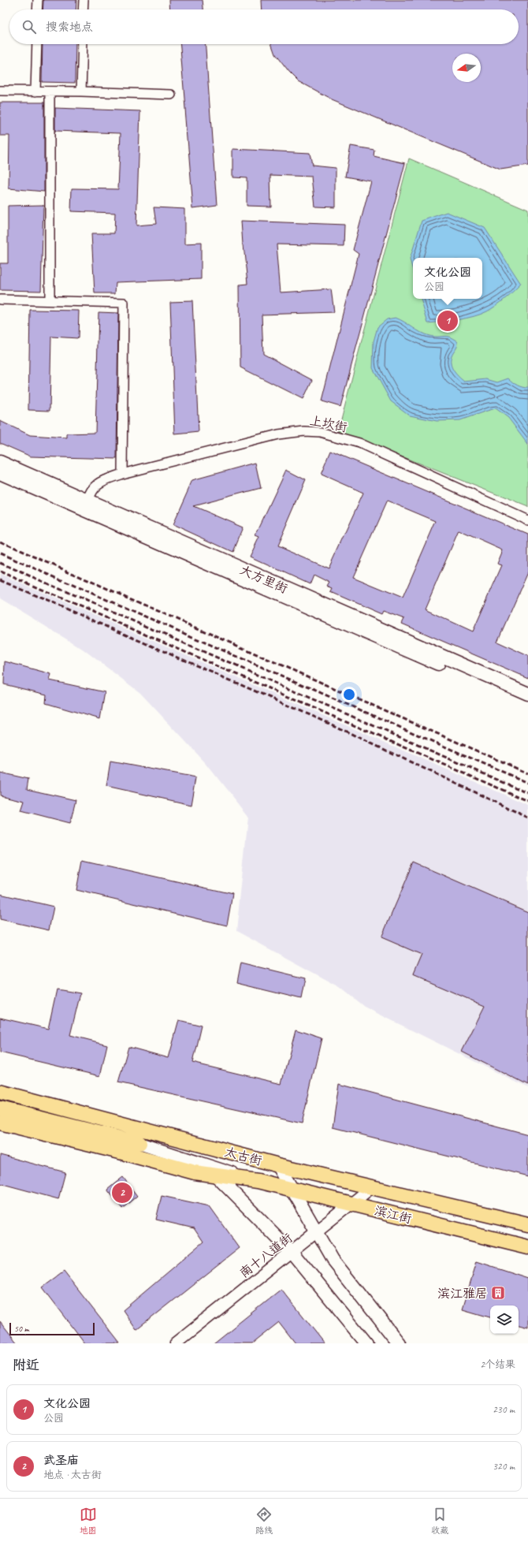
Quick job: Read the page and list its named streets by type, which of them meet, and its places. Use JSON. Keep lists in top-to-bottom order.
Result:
{
  "streets": {
    "main road": ["大方里街", "太古街", "滨江街"],
    "street": ["上坎街", "南十八道街"]
  },
  "crossings": [
    ["上坎街", "大方里街"],
    ["太古街", "滨江街"],
    ["太古街", "南十八道街"],
    ["滨江街", "南十八道街"]
  ],
  "places": {
    "building": ["滨江雅居"]
  },
  "scale_bar": "50 m",
  "north": "left",
  "page": {
    "search": "搜索地点",
    "popup": ["文化公园", "公园"],
    "pins": ["1", "2"],
    "scale": "50 m",
    "heading": ["附近", "2个结果"],
    "list": [
      {
        "mark": "1",
        "name": "文化公园",
        "note": "公园",
        "value": "230 m"
      },
      {
        "mark": "2",
        "name": "武圣庙",
        "note": "地点 · 太古街",
        "value": "320 m"
      }
    ],
    "nav": ["地图", "路线", "收藏"]
  }
}
